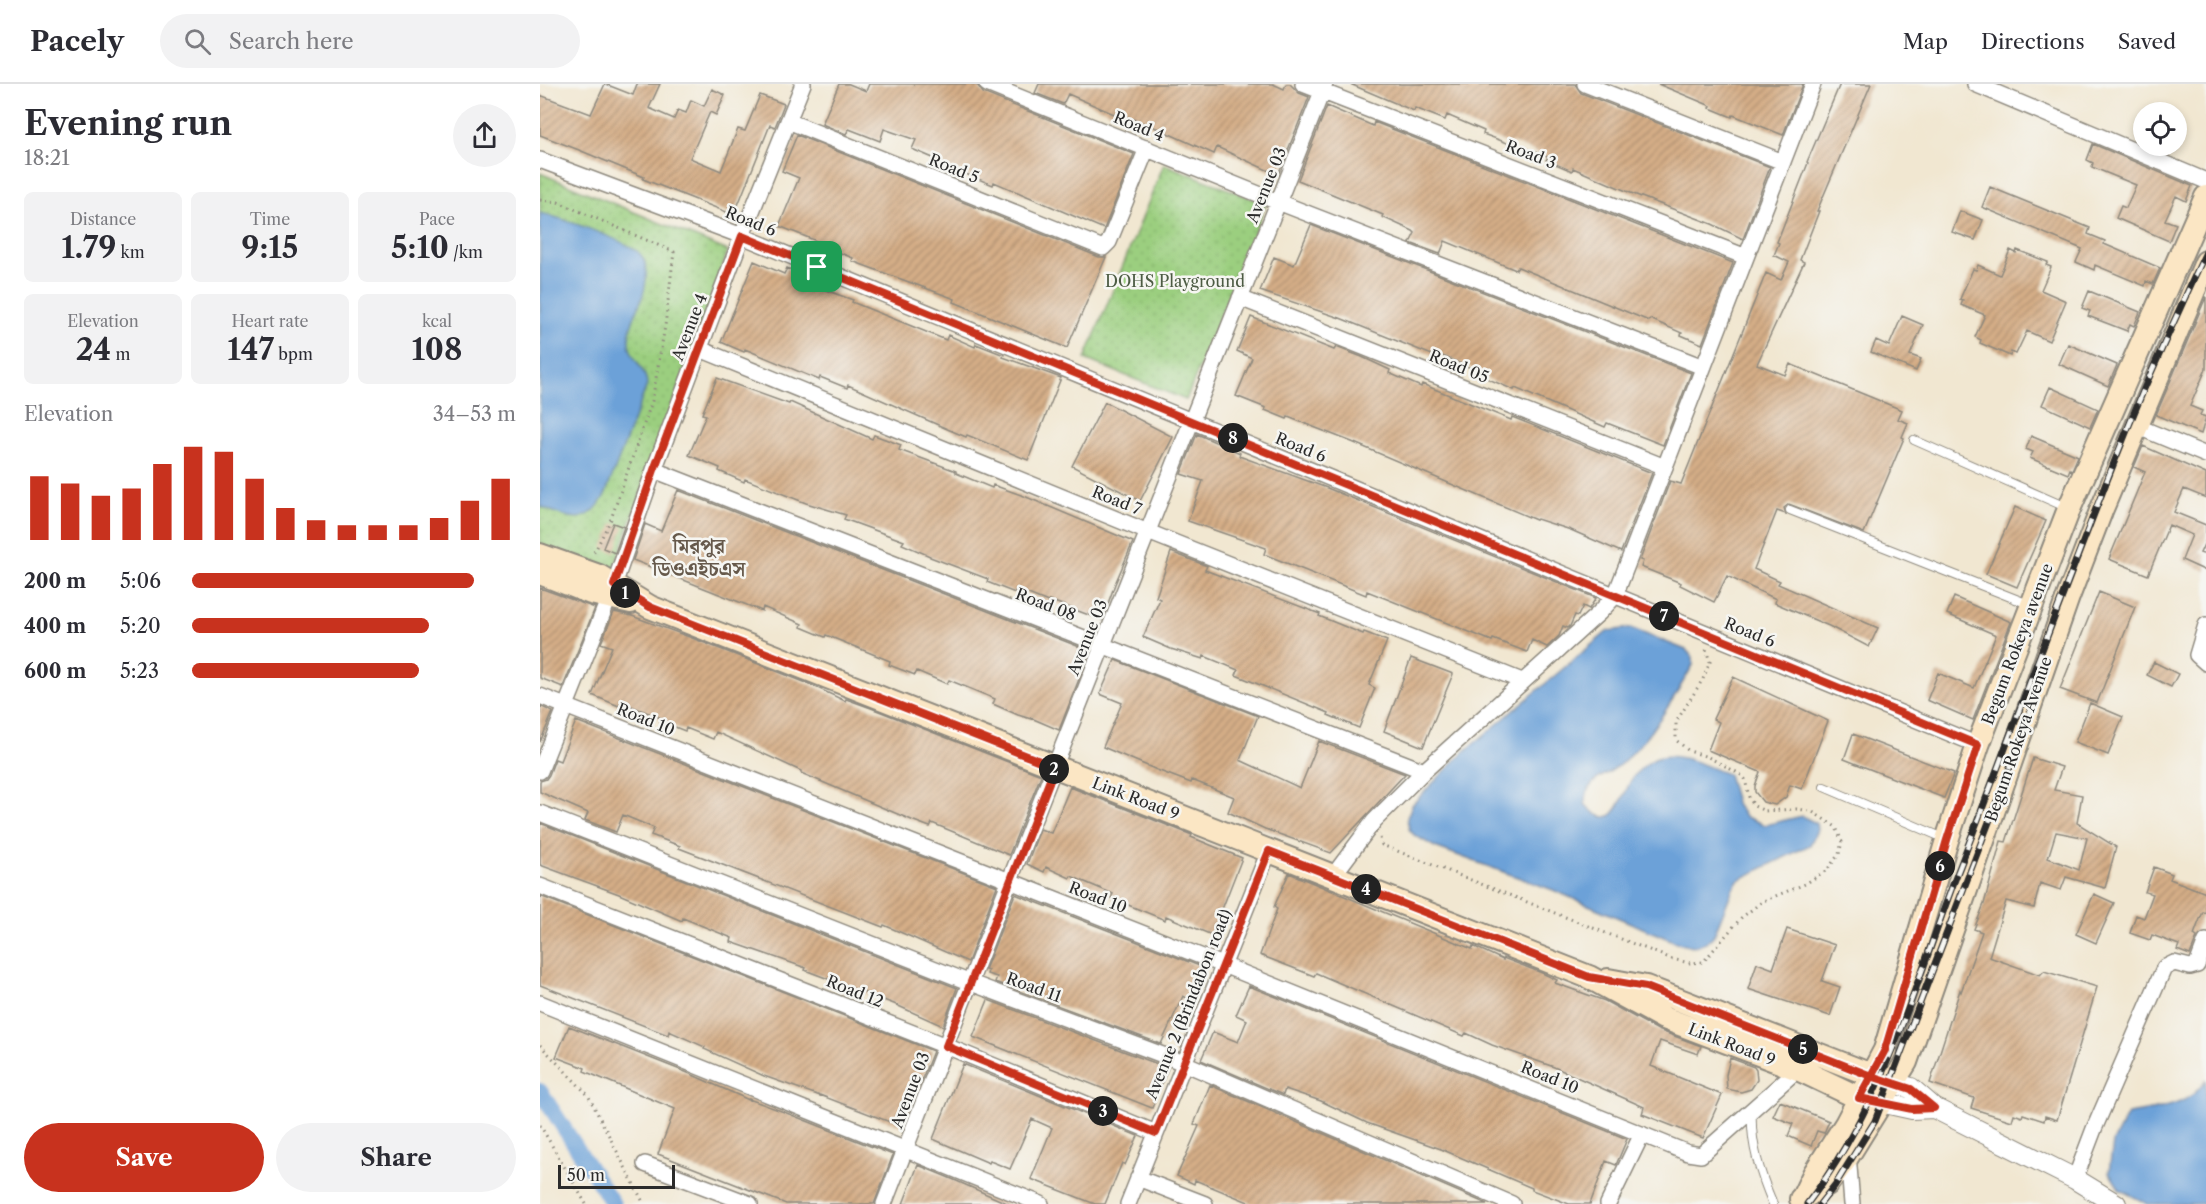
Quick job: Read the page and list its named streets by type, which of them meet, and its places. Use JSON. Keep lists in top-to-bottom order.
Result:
{
  "streets": {
    "main road": ["Begum Rokeya avenue", "Begum Rokeya Avenue", "Link Road 9"],
    "street": [
      "Road 4",
      "Road 3",
      "Road 5",
      "Avenue 03",
      "Road 6",
      "Avenue 4",
      "Road 05",
      "Road 7",
      "Road 08",
      "Road 10",
      "Road 11",
      "Road 12",
      "Avenue 2 (Brindabon road)"
    ]
  },
  "crossings": [
    ["Road 4", "Road 5"],
    ["Road 4", "Avenue 03"],
    ["Road 3", "Avenue 03"],
    ["Road 5", "Avenue 4"],
    ["Avenue 03", "Road 6"],
    ["Avenue 03", "Road 05"],
    ["Avenue 03", "Road 7"],
    ["Avenue 03", "Road 08"],
    ["Avenue 03", "Road 10"],
    ["Avenue 03", "Link Road 9"],
    ["Avenue 03", "Road 11"],
    ["Avenue 03", "Road 12"],
    ["Road 6", "Avenue 4"],
    ["Road 6", "Begum Rokeya avenue"],
    ["Avenue 4", "Road 7"],
    ["Avenue 4", "Road 08"],
    ["Avenue 4", "Road 10"],
    ["Avenue 4", "Link Road 9"],
    ["Begum Rokeya avenue", "Begum Rokeya Avenue"],
    ["Begum Rokeya avenue", "Link Road 9"],
    ["Road 10", "Avenue 2 (Brindabon road)"],
    ["Begum Rokeya Avenue", "Link Road 9"],
    ["Link Road 9", "Avenue 2 (Brindabon road)"],
    ["Road 11", "Avenue 2 (Brindabon road)"],
    ["Road 12", "Avenue 2 (Brindabon road)"]
  ],
  "districts": ["মিরপুর ডিওএইচএস"],
  "parks": ["DOHS Playground"],
  "scale_bar": "50 m",
  "page": {
    "header": "Pacely",
    "search": "Search here",
    "nav": ["Map", "Directions", "Saved"],
    "heading": ["Evening run", "18:21"],
    "stats": [
      ["Distance", "1.79 km"],
      ["Time", "9:15"],
      ["Pace", "5:10 /km"],
      ["Elevation", "24 m"],
      ["Heart rate", "147 bpm"],
      ["kcal", "108"]
    ],
    "chart": ["Elevation", "34–53 m"],
    "pins": [
      "8",
      "1",
      "7",
      "2",
      "6",
      "4",
      "5",
      "3"
    ],
    "list": [
      {
        "name": "200 m",
        "note": "5:06"
      },
      {
        "name": "400 m",
        "note": "5:20"
      },
      {
        "name": "600 m",
        "note": "5:23"
      }
    ],
    "buttons": ["Save", "Share"],
    "scale": "50 m"
  }
}
